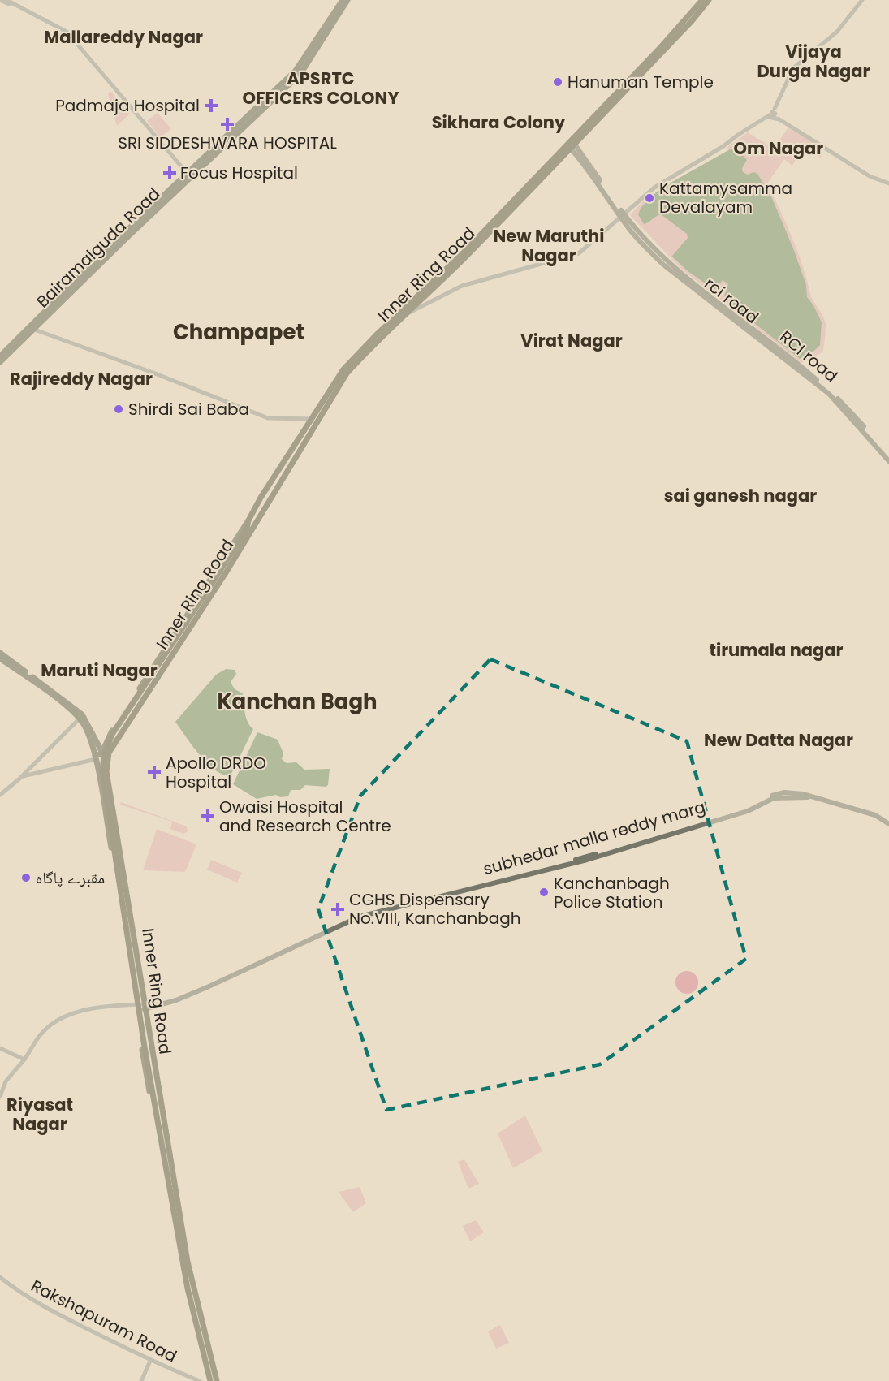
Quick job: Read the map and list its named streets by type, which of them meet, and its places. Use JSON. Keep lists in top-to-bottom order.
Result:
{
  "streets": {
    "highway": ["Inner Ring Road"],
    "main road": [
      "Bairamalguda Road",
      "rci road",
      "RCI road",
      "subhedar malla reddy marg"
    ],
    "street": ["Rakshapuram Road"]
  },
  "crossings": [
    ["Inner Ring Road", "rci road"],
    ["Inner Ring Road", "RCI road"],
    ["Inner Ring Road", "subhedar malla reddy marg"],
    ["rci road", "RCI road"]
  ],
  "districts": [
    "Mallareddy Nagar",
    "Vijaya Durga Nagar",
    "APSRTC OFFICERS COLONY",
    "Sikhara Colony",
    "Om Nagar",
    "New Maruthi Nagar",
    "Champapet",
    "Virat Nagar",
    "Rajireddy Nagar",
    "sai ganesh nagar",
    "tirumala nagar",
    "Maruti Nagar",
    "Kanchan Bagh",
    "New Datta Nagar",
    "Riyasat Nagar"
  ],
  "places": {
    "other": [
      "Hanuman Temple",
      "Kattamysamma Devalayam",
      "Shirdi Sai Baba",
      "مقبرے پاگاہ",
      "Kanchanbagh Police Station"
    ],
    "health": [
      "Padmaja Hospital",
      "SRI SIDDESHWARA HOSPITAL",
      "Focus Hospital",
      "Apollo DRDO Hospital",
      "Owaisi Hospital and Research Centre",
      "CGHS Dispensary No.VIII, Kanchanbagh"
    ]
  }
}
